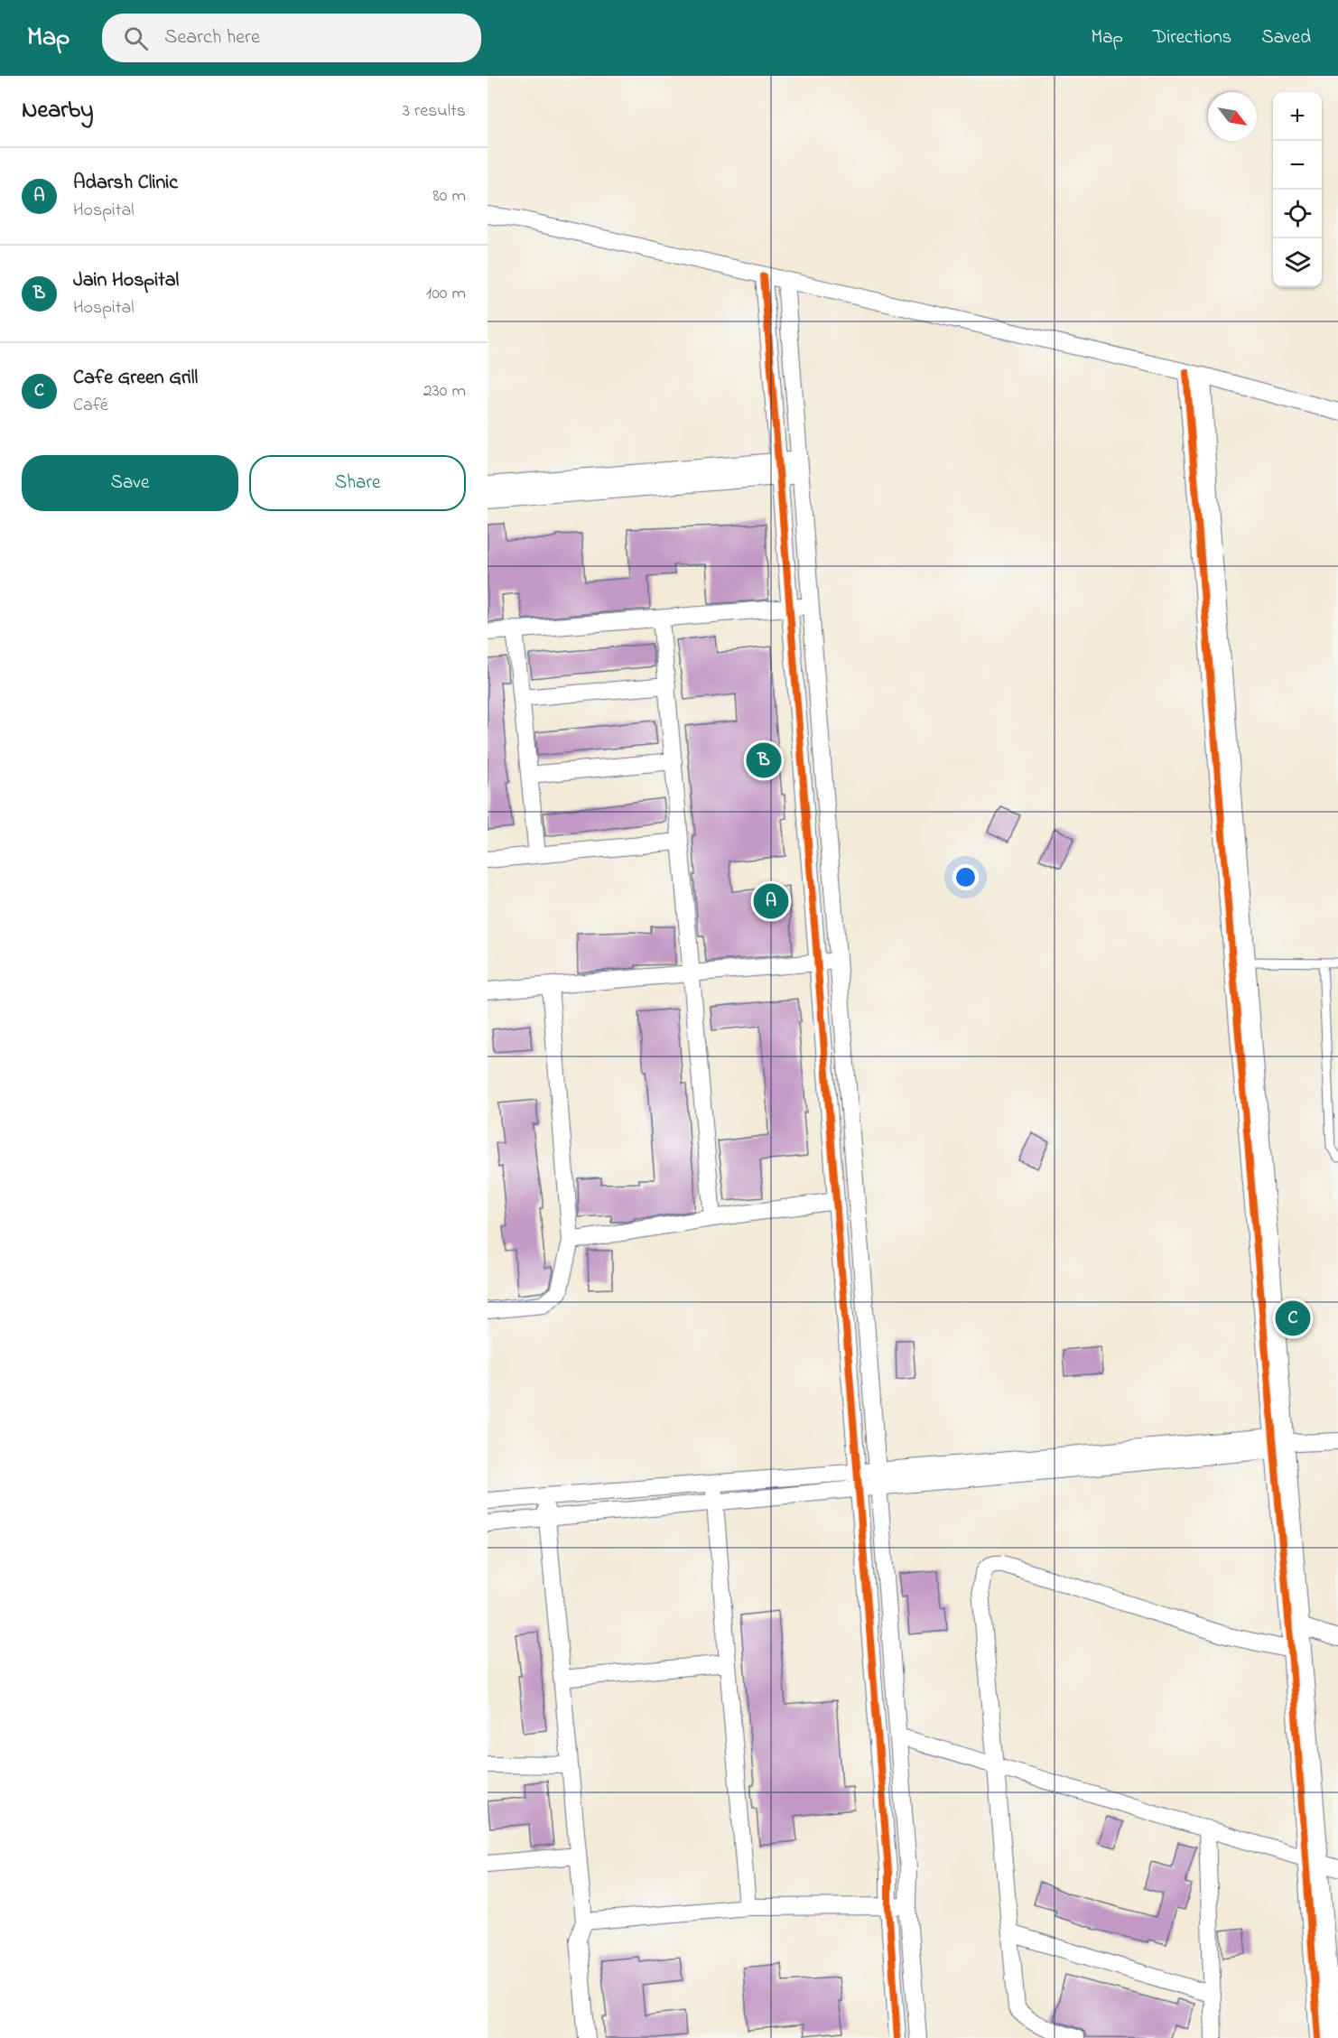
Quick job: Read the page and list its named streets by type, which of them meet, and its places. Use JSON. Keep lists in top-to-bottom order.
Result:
{
  "north": "bottom right",
  "page": {
    "header": "Map",
    "search": "Search here",
    "nav": ["Map", "Directions", "Saved"],
    "heading": ["Nearby", "3 results"],
    "map_buttons": ["+", "−"],
    "list": [
      {
        "mark": "A",
        "name": "Adarsh Clinic",
        "note": "Hospital",
        "value": "80 m"
      },
      {
        "mark": "B",
        "name": "Jain Hospital",
        "note": "Hospital",
        "value": "100 m"
      },
      {
        "mark": "C",
        "name": "Cafe Green Grill",
        "note": "Café",
        "value": "230 m"
      }
    ],
    "buttons": ["Save", "Share"],
    "pins": ["B", "A", "C"]
  }
}
